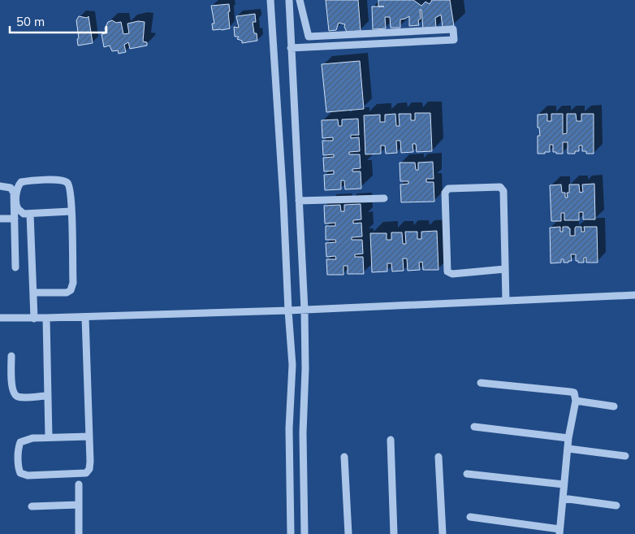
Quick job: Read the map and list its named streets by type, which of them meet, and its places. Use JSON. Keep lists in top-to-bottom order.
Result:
{
  "scale_bar": "50 m"
}
